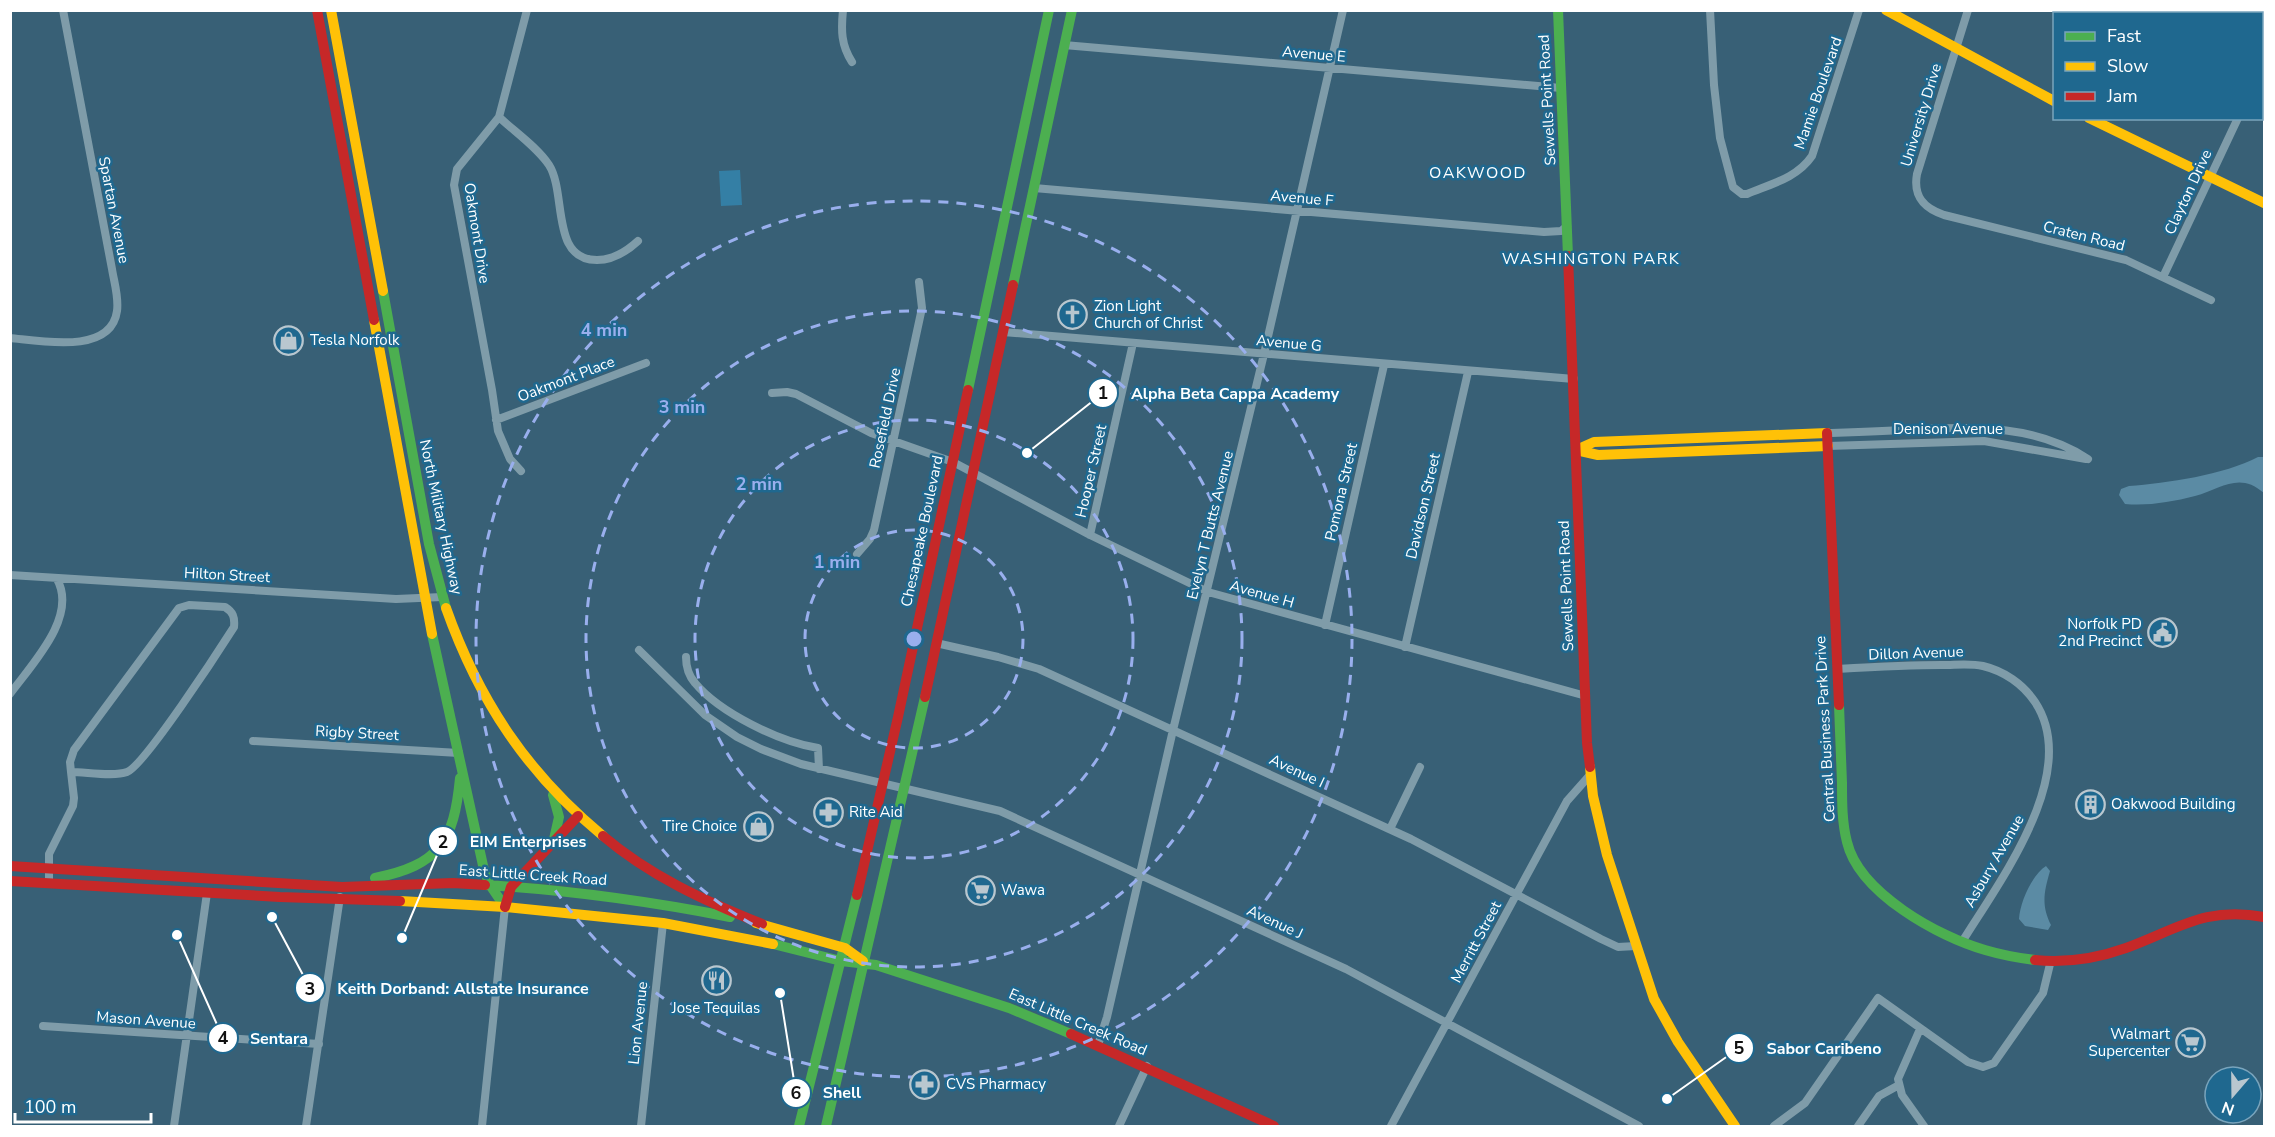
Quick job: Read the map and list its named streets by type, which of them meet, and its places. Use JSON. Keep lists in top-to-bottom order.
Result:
{
  "streets": {
    "main road": [
      "Sewells Point Road",
      "Denison Avenue",
      "North Military Highway",
      "Chesapeake Boulevard",
      "Central Business Park Drive",
      "East Little Creek Road"
    ],
    "street": [
      "Avenue E",
      "Mamie Boulevard",
      "University Drive",
      "Clayton Drive",
      "Avenue F",
      "Spartan Avenue",
      "Oakmont Drive",
      "Craten Road",
      "Avenue G",
      "Oakmont Place",
      "Rosefield Drive",
      "Hooper Street",
      "Pomona Street",
      "Davidson Street",
      "Evelyn T Butts Avenue",
      "Hilton Street",
      "Avenue H",
      "Dillon Avenue",
      "Rigby Street",
      "Avenue I",
      "Asbury Avenue",
      "Avenue J",
      "Merritt Street",
      "Mason Avenue",
      "Lion Avenue"
    ]
  },
  "crossings": [
    ["Avenue E", "Sewells Point Road"],
    ["Avenue E", "Evelyn T Butts Avenue"],
    ["Sewells Point Road", "Avenue F"],
    ["Sewells Point Road", "Avenue G"],
    ["Sewells Point Road", "Denison Avenue"],
    ["Sewells Point Road", "Avenue H"],
    ["Sewells Point Road", "Avenue I"],
    ["Sewells Point Road", "Merritt Street"],
    ["University Drive", "Craten Road"],
    ["Clayton Drive", "Craten Road"],
    ["Avenue F", "Evelyn T Butts Avenue"],
    ["Oakmont Drive", "Oakmont Place"],
    ["Avenue G", "Hooper Street"],
    ["Avenue G", "Pomona Street"],
    ["Avenue G", "Davidson Street"],
    ["Avenue G", "Evelyn T Butts Avenue"],
    ["Rosefield Drive", "Avenue H"],
    ["Denison Avenue", "Central Business Park Drive"],
    ["Hooper Street", "Avenue H"],
    ["Pomona Street", "Avenue H"],
    ["Davidson Street", "Avenue H"],
    ["North Military Highway", "Hilton Street"],
    ["North Military Highway", "Rigby Street"],
    ["North Military Highway", "East Little Creek Road"],
    ["Evelyn T Butts Avenue", "Avenue H"],
    ["Evelyn T Butts Avenue", "Avenue I"],
    ["Evelyn T Butts Avenue", "East Little Creek Road"],
    ["Evelyn T Butts Avenue", "Avenue J"],
    ["Chesapeake Boulevard", "Avenue H"],
    ["Chesapeake Boulevard", "East Little Creek Road"],
    ["Chesapeake Boulevard", "Avenue J"],
    ["Dillon Avenue", "Central Business Park Drive"],
    ["Dillon Avenue", "Asbury Avenue"],
    ["Central Business Park Drive", "Asbury Avenue"],
    ["Avenue I", "Merritt Street"],
    ["East Little Creek Road", "Lion Avenue"],
    ["Avenue J", "Merritt Street"]
  ],
  "districts": ["OAKWOOD", "WASHINGTON PARK"],
  "places": {
    "church": ["Zion Light Church of Christ"],
    "shop": ["Tesla Norfolk", "Tire Choice"],
    "other": [
      "Alpha Beta Cappa Academy",
      "Keith Dorband: Allstate Insurance",
      "Sentara",
      "EIM Enterprises",
      "Shell",
      "Sabor Caribeno"
    ],
    "public building": ["Norfolk PD 2nd Precinct"],
    "building": ["Oakwood Building"],
    "pharmacy": ["Rite Aid", "CVS Pharmacy"],
    "supermarket": ["Wawa", "Walmart Supercenter"],
    "restaurant": ["Jose Tequilas"]
  },
  "legend": ["Fast", "Slow", "Jam"],
  "scale_bar": "100 m",
  "north": "bottom",
  "rings": [
    "4 min",
    "3 min",
    "2 min",
    "1 min"
  ]
}
